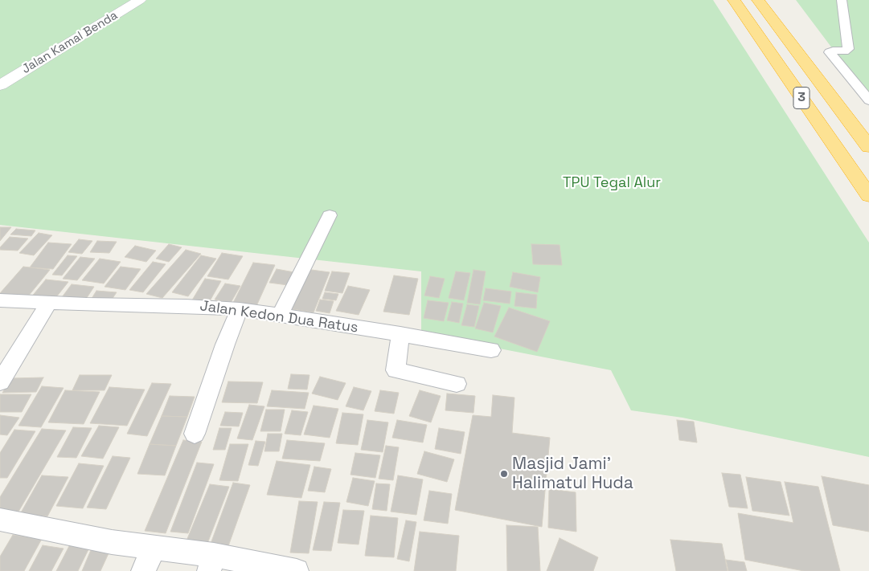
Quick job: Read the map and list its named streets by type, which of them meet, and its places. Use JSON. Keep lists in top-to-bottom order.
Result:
{
  "streets": {
    "highway": ["3"],
    "main road": ["Jalan Kamal Benda"],
    "street": ["Jalan Kedon Dua Ratus"]
  },
  "parks": ["TPU Tegal Alur"],
  "places": ["Masjid Jami' Halimatul Huda"]
}
